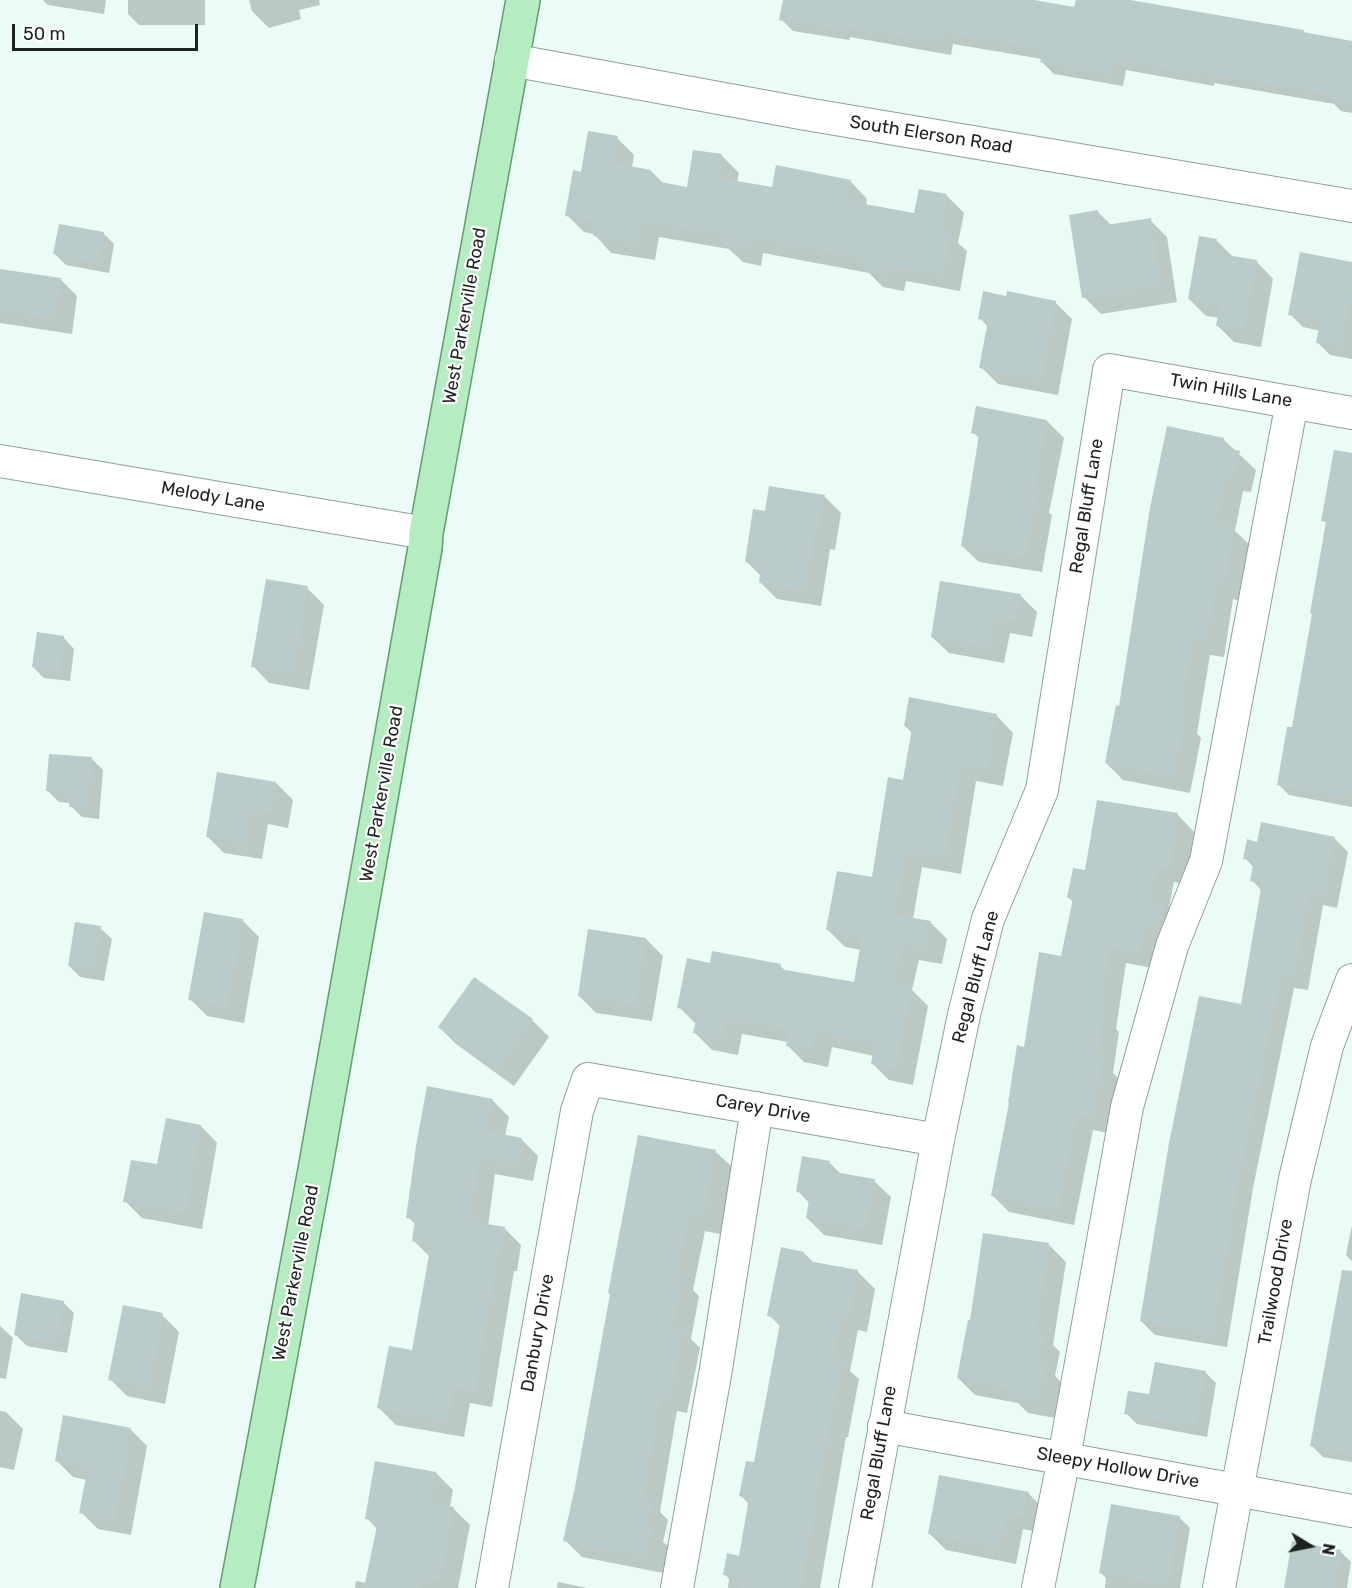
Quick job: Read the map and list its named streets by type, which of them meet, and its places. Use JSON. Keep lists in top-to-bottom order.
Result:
{
  "streets": {
    "main road": ["West Parkerville Road"],
    "street": [
      "South Elerson Road",
      "Twin Hills Lane",
      "Melody Lane",
      "Regal Bluff Lane",
      "Carey Drive",
      "Trailwood Drive",
      "Danbury Drive",
      "Sleepy Hollow Drive"
    ]
  },
  "crossings": [
    ["South Elerson Road", "West Parkerville Road"],
    ["West Parkerville Road", "Melody Lane"],
    ["Twin Hills Lane", "Regal Bluff Lane"],
    ["Regal Bluff Lane", "Carey Drive"],
    ["Regal Bluff Lane", "Sleepy Hollow Drive"],
    ["Carey Drive", "Danbury Drive"],
    ["Trailwood Drive", "Sleepy Hollow Drive"]
  ],
  "scale_bar": "50 m",
  "north": "right"
}
